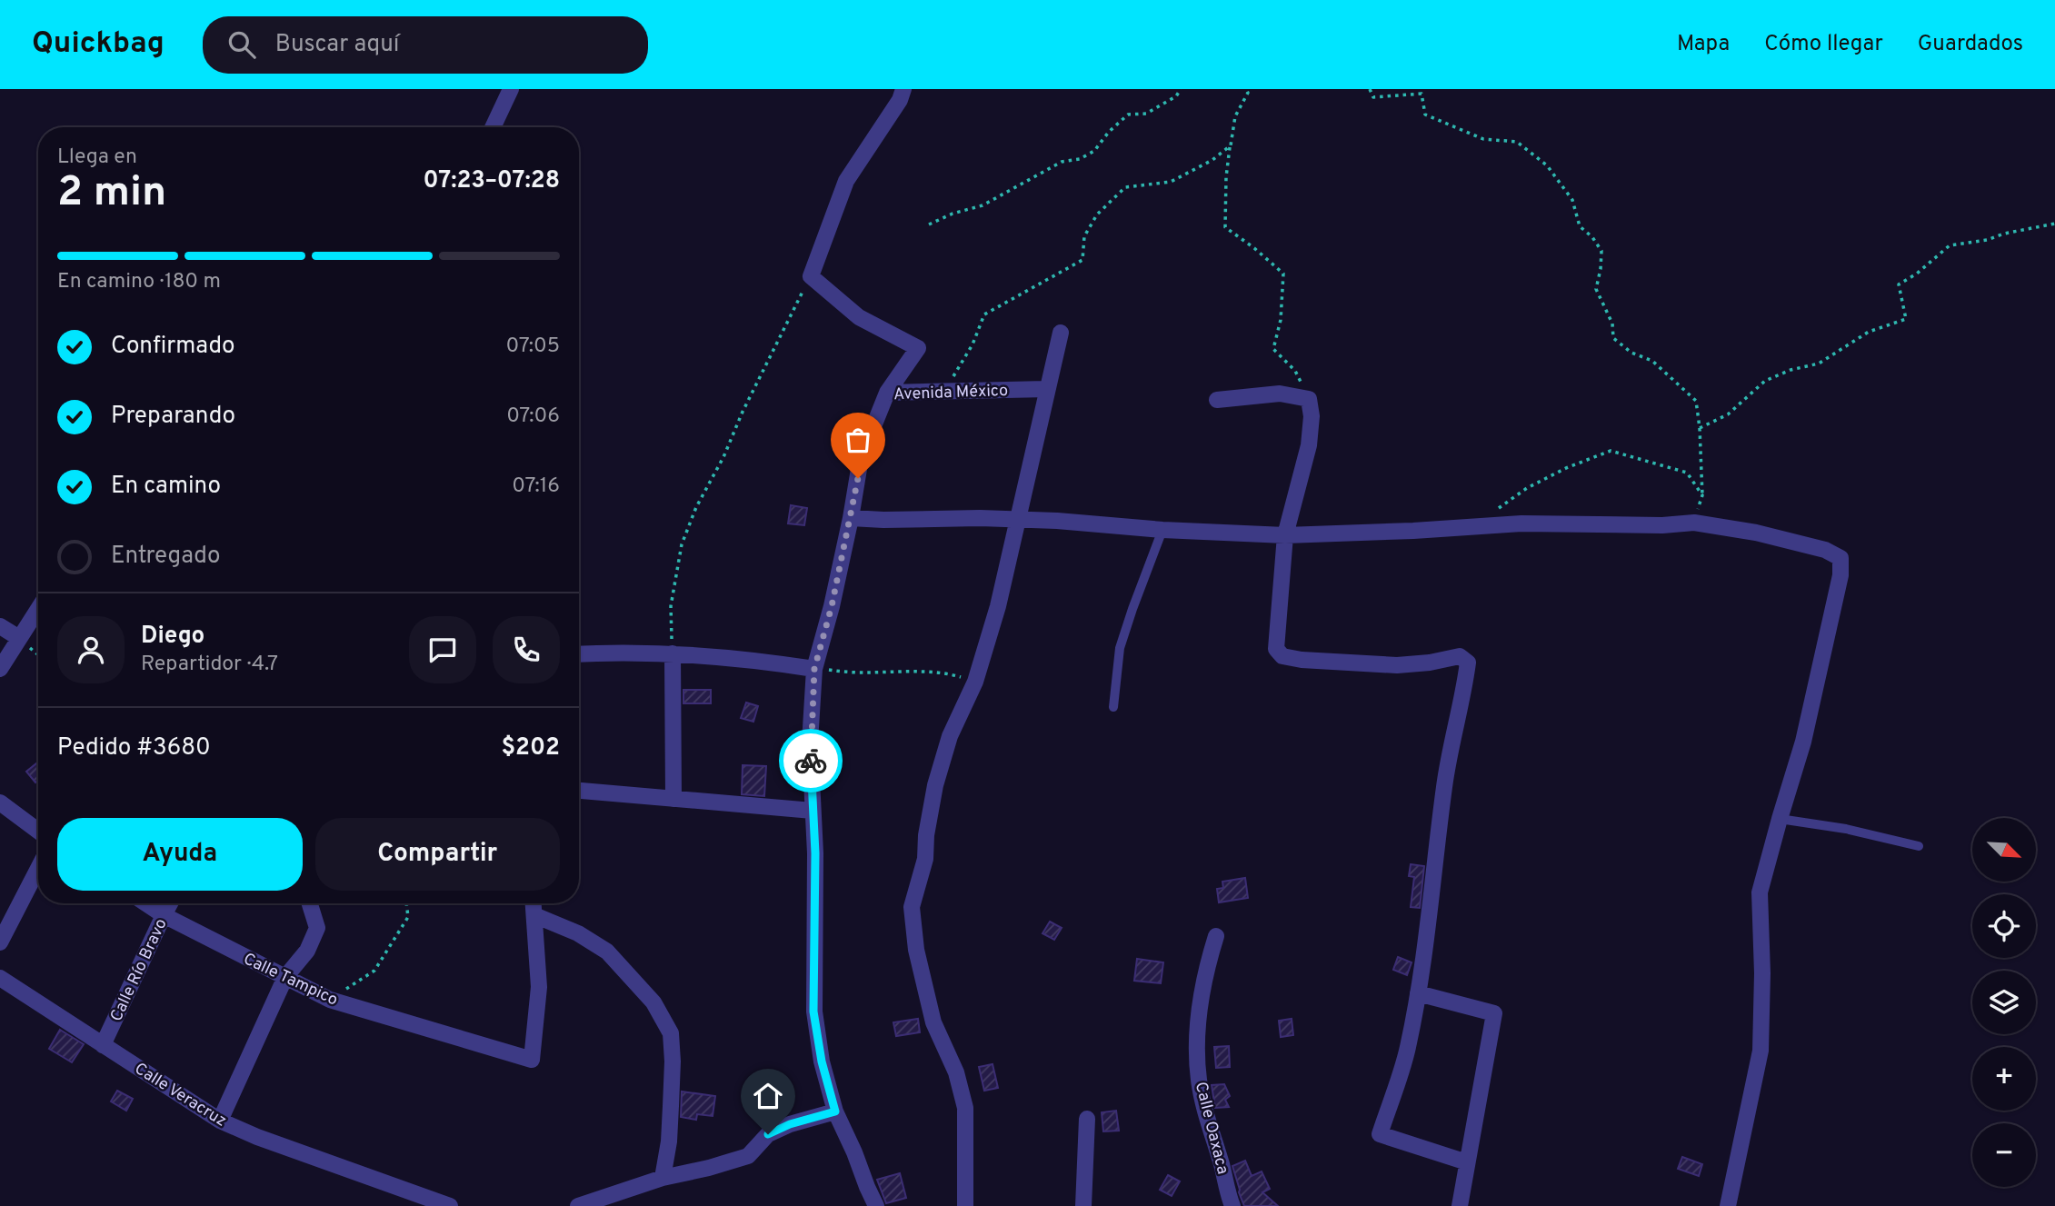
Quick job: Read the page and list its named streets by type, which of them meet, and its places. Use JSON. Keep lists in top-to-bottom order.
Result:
{
  "streets": {
    "street": [
      "Avenida México",
      "Calle Río Bravo",
      "Calle Tampico",
      "Calle Veracruz",
      "Calle Oaxaca"
    ]
  },
  "crossings": [
    ["Calle Río Bravo", "Calle Tampico"],
    ["Calle Río Bravo", "Calle Veracruz"]
  ],
  "north": "bottom right",
  "page": {
    "header": "Quickbag",
    "search": "Buscar aquí",
    "nav": ["Mapa", "Cómo llegar", "Guardados"],
    "heading": ["2 min", "Llega en", "07:23–07:28"],
    "panel": [
      "Diego",
      "Repartidor · 4.7",
      "Pedido #3680",
      "$202"
    ],
    "bar": "En camino · 180 m",
    "list": [
      ["Confirmado", "07:05"],
      ["Preparando", "07:06"],
      ["En camino", "07:16"],
      "Entregado"
    ],
    "buttons": ["Ayuda", "Compartir"],
    "map_buttons": ["+", "−"]
  }
}
